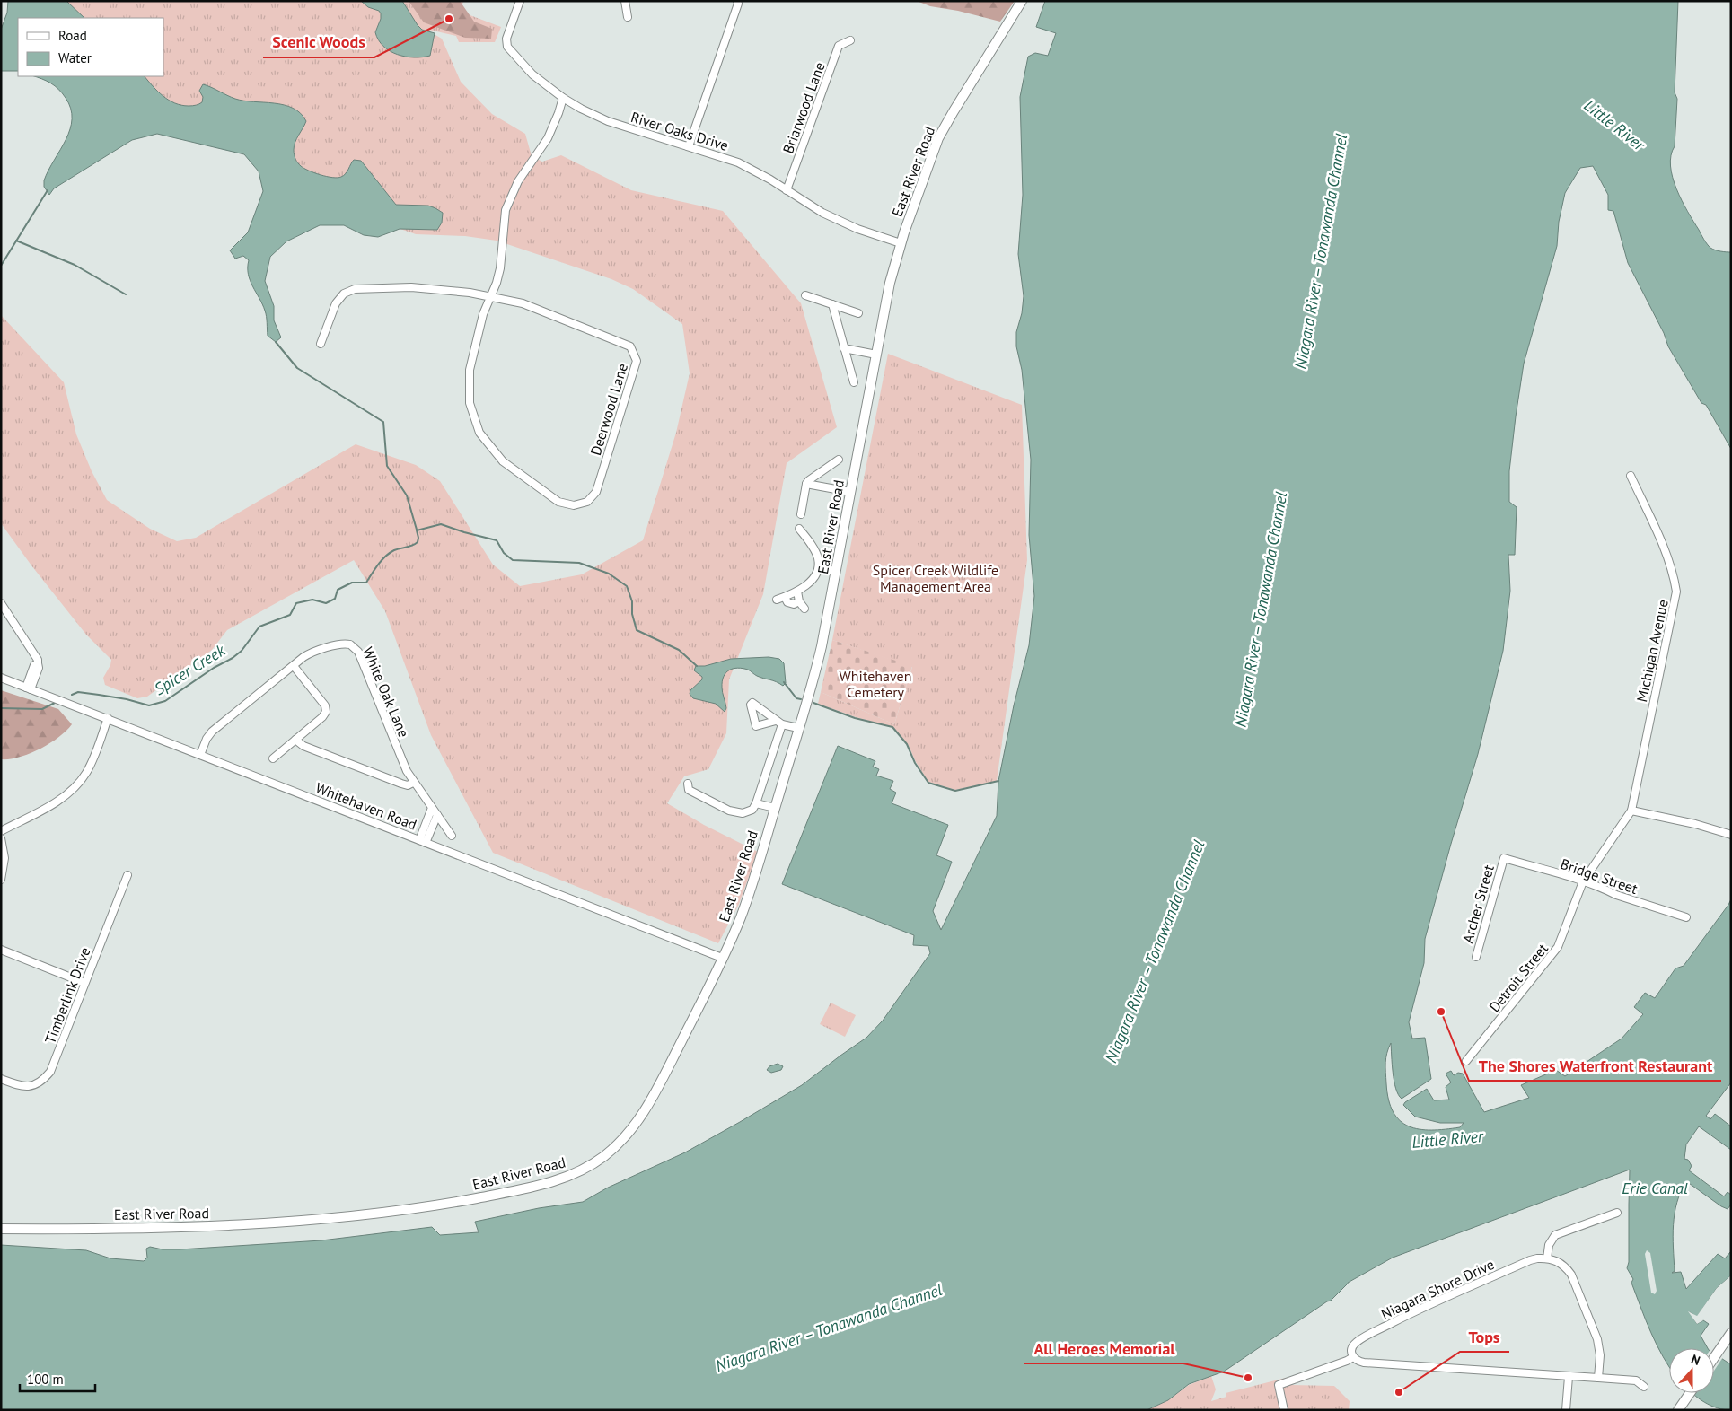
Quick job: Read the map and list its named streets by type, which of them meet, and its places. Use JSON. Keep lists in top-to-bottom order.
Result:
{
  "streets": {
    "main road": ["East River Road"],
    "street": [
      "Briarwood Lane",
      "River Oaks Drive",
      "Deerwood Lane",
      "Michigan Avenue",
      "White Oak Lane",
      "Whitehaven Road",
      "Bridge Street",
      "Archer Street",
      "Detroit Street",
      "Timberlink Drive",
      "Niagara Shore Drive"
    ]
  },
  "crossings": [
    ["Briarwood Lane", "River Oaks Drive"],
    ["River Oaks Drive", "East River Road"],
    ["East River Road", "Whitehaven Road"],
    ["Michigan Avenue", "Detroit Street"],
    ["White Oak Lane", "Whitehaven Road"],
    ["Bridge Street", "Archer Street"],
    ["Bridge Street", "Detroit Street"]
  ],
  "water": [
    "Little River",
    "Niagara River – Tonawanda Channel",
    "Spicer Creek",
    "Erie Canal"
  ],
  "parks": ["Spicer Creek Wildlife Management Area", "Whitehaven Cemetery"],
  "places": [
    "Scenic Woods",
    "The Shores Waterfront Restaurant",
    "All Heroes Memorial",
    "Tops"
  ],
  "legend": ["Road", "Water"],
  "scale_bar": "100 m",
  "north": "top"
}
